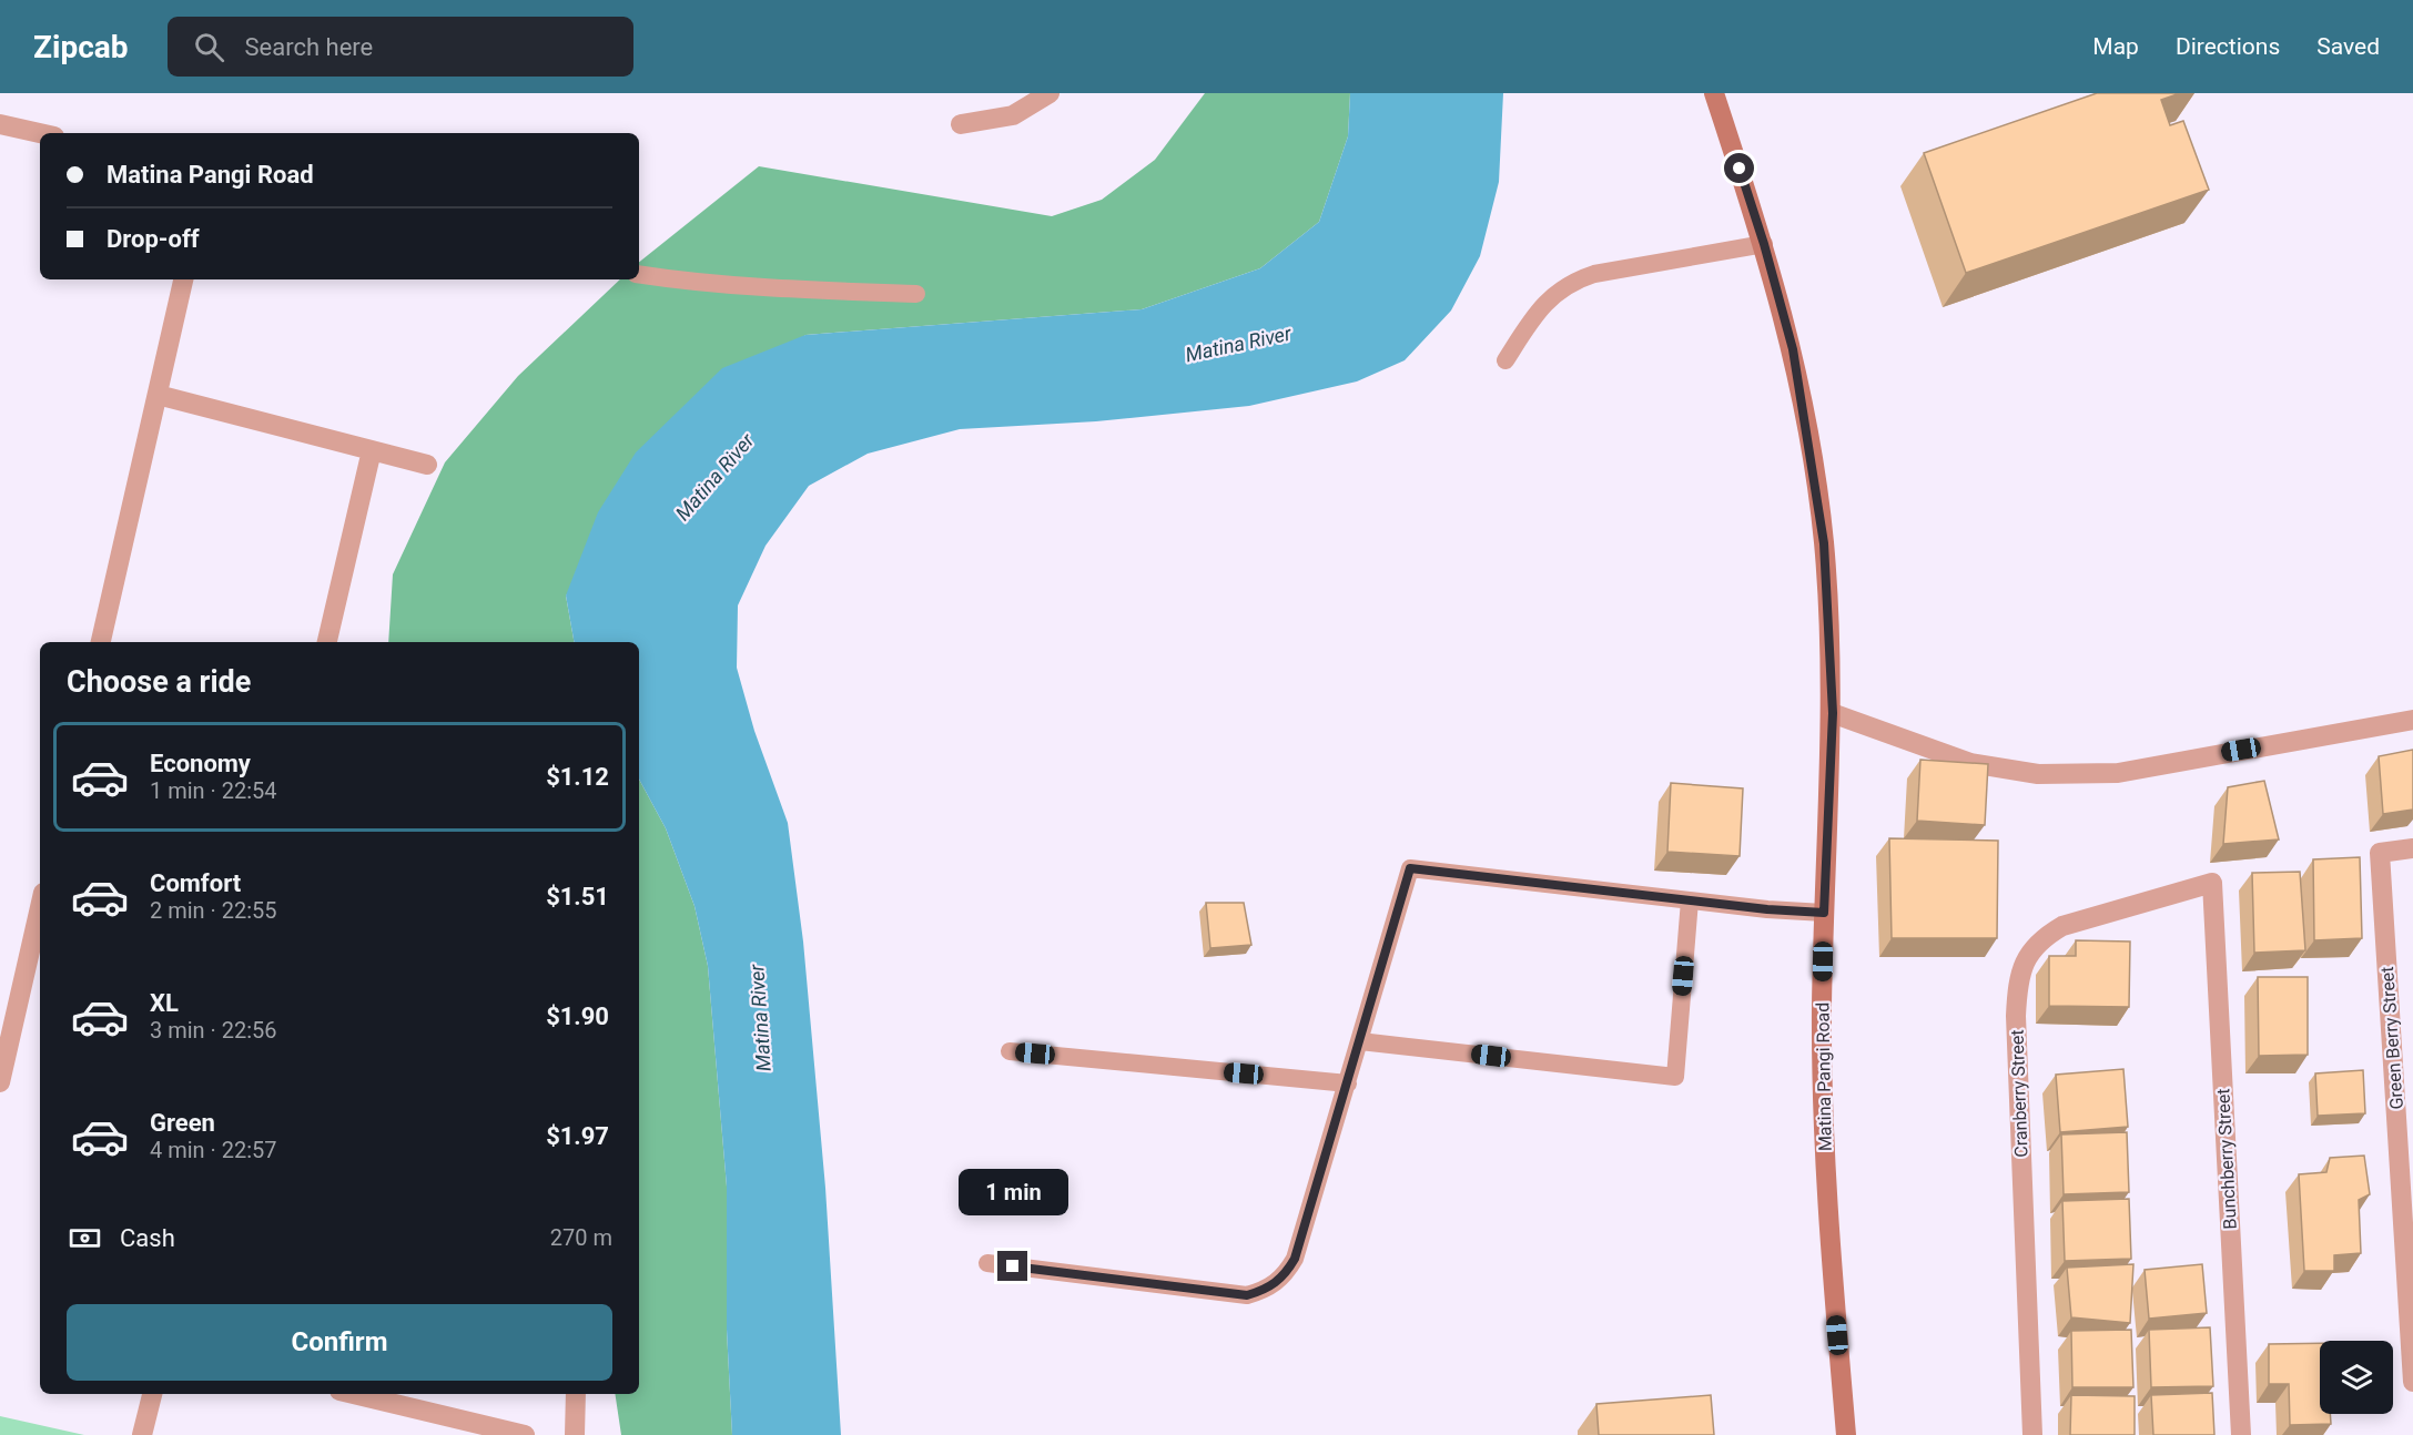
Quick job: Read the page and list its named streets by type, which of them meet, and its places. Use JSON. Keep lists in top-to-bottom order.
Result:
{
  "streets": {
    "street": [
      "Green Berry Street",
      "Matina Pangi Road",
      "Cranberry Street",
      "Bunchberry Street"
    ]
  },
  "crossings": [
    ["Cranberry Street", "Bunchberry Street"]
  ],
  "water": ["Matina River"],
  "page": {
    "header": "Zipcab",
    "search": "Search here",
    "nav": ["Map", "Directions", "Saved"],
    "banner": ["Matina Pangi Road", "Drop-off"],
    "heading": "Choose a ride",
    "list": [
      {
        "name": "Economy",
        "note": "1 min · 22:54",
        "value": "$1.12"
      },
      {
        "name": "Comfort",
        "note": "2 min · 22:55",
        "value": "$1.51"
      },
      {
        "name": "XL",
        "note": "3 min · 22:56",
        "value": "$1.90"
      },
      {
        "name": "Green",
        "note": "4 min · 22:57",
        "value": "$1.97"
      }
    ],
    "bubble": "1 min",
    "pay": ["Cash", "270 m"],
    "buttons": "Confirm"
  }
}
